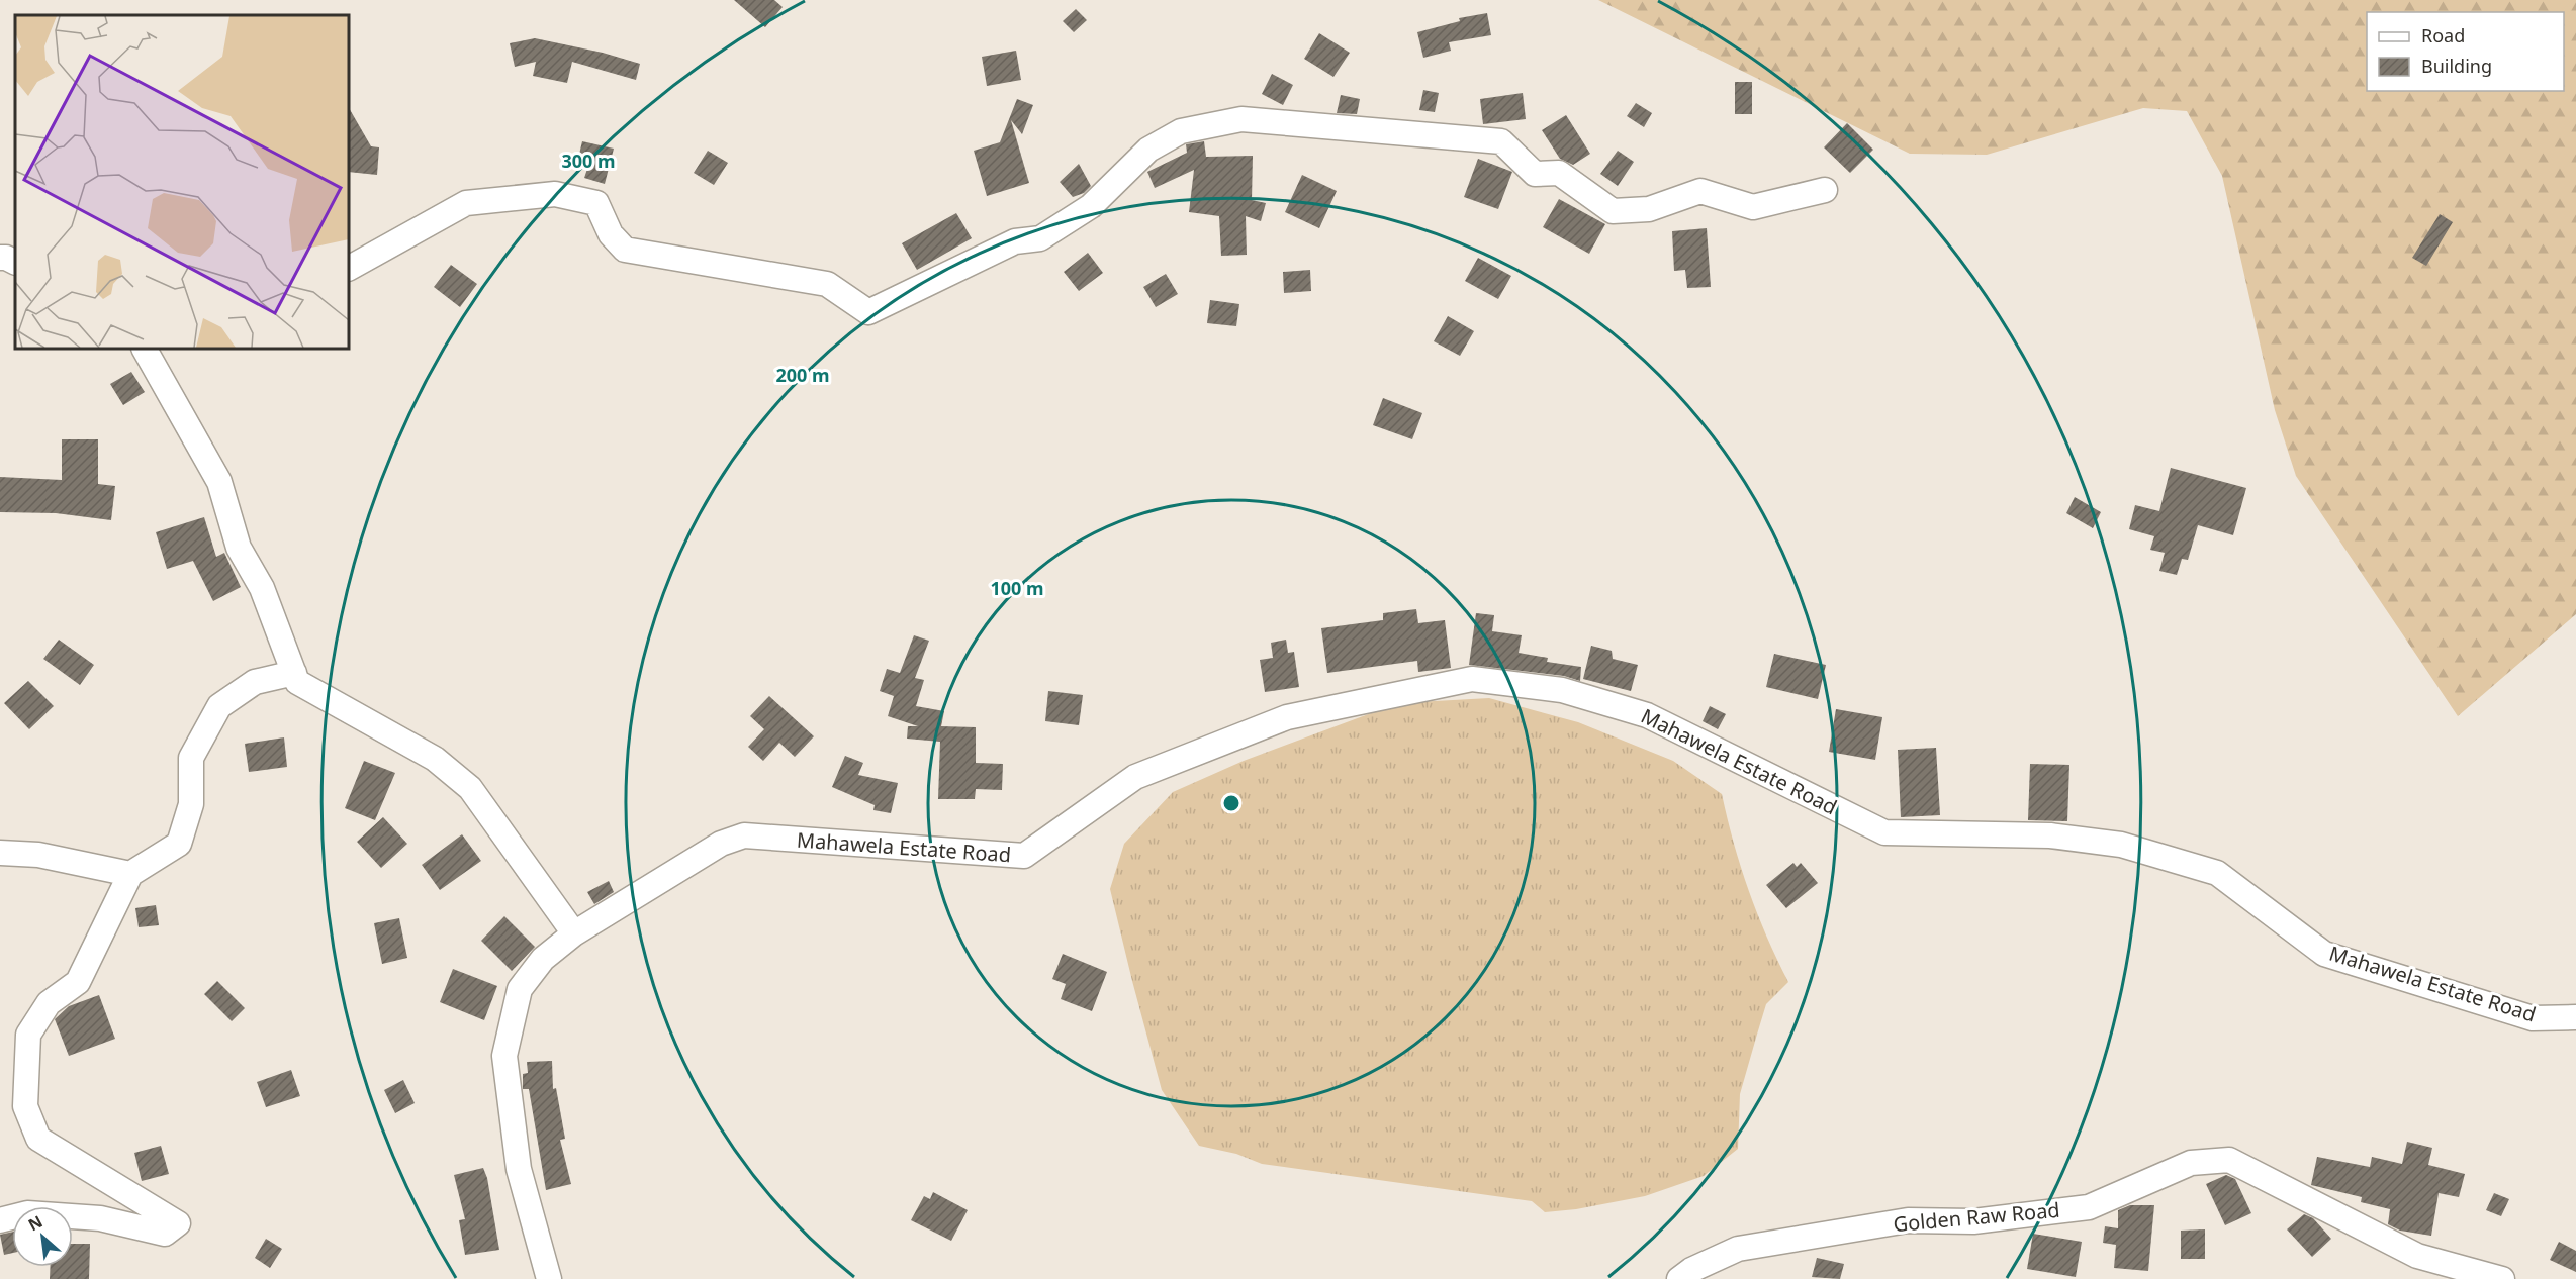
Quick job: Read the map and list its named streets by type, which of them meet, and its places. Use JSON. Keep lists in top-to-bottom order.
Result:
{
  "streets": {
    "street": ["Mahawela Estate Road", "Golden Raw Road"]
  },
  "legend": ["Road", "Building"],
  "north": "top left",
  "rings": ["300 m", "200 m", "100 m"]
}
